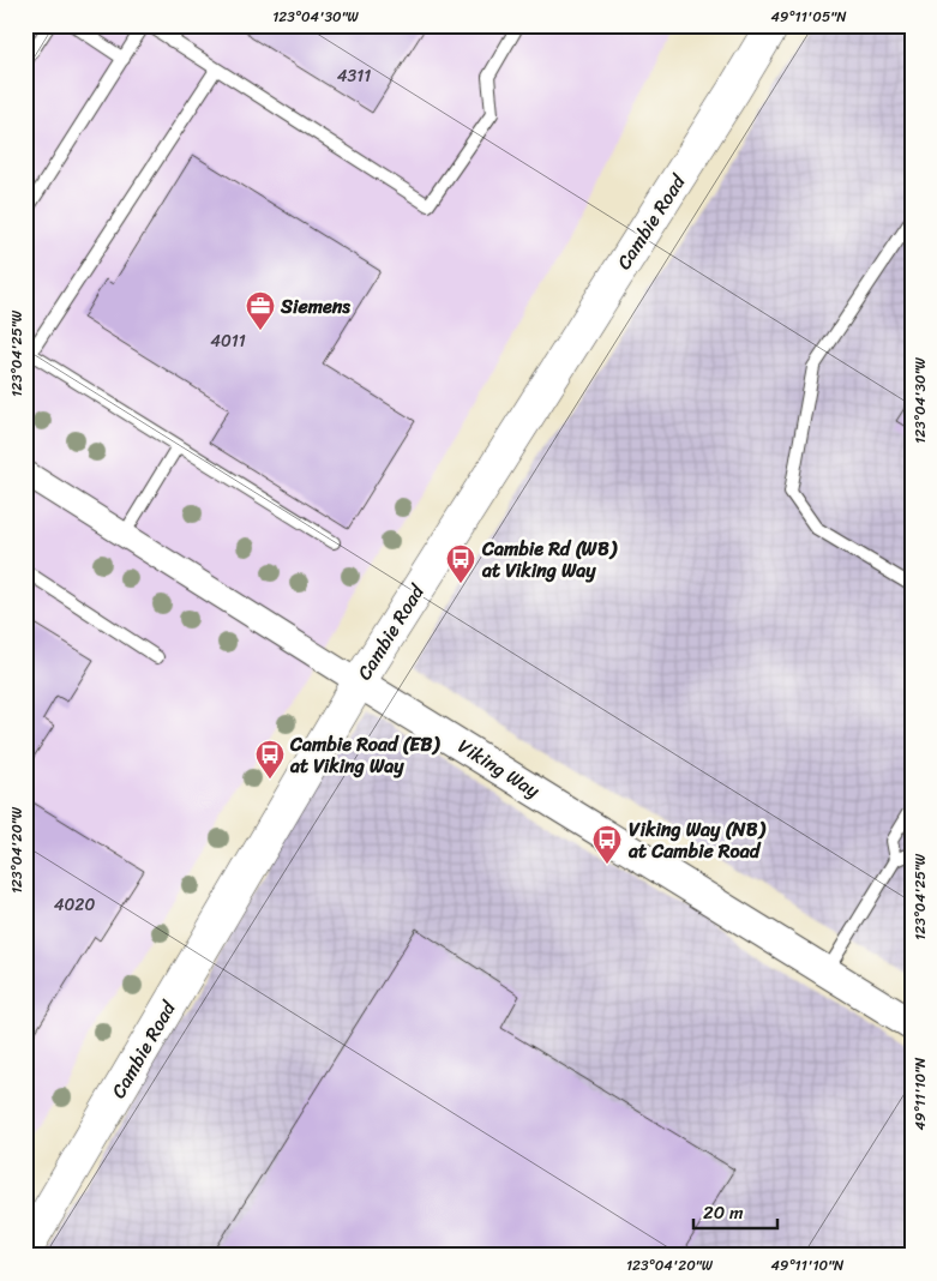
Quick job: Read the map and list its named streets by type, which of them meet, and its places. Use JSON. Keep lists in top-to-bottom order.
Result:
{
  "streets": {
    "main road": ["Cambie Road"],
    "street": ["Viking Way"]
  },
  "crossings": [
    ["Cambie Road", "Viking Way"]
  ],
  "places": {
    "office": ["Siemens"],
    "bus stop": ["Cambie Rd (WB) at Viking Way", "Cambie Road (EB) at Viking Way", "Viking Way (NB) at Cambie Road"]
  },
  "house_numbers": ["4311", "4011", "4020"],
  "scale_bar": "20 m",
  "coordinates": [
    "123°04'30\"W",
    "49°11'05\"N",
    "123°04'25\"W",
    "123°04'20\"W",
    "49°11'10\"N"
  ]
}
